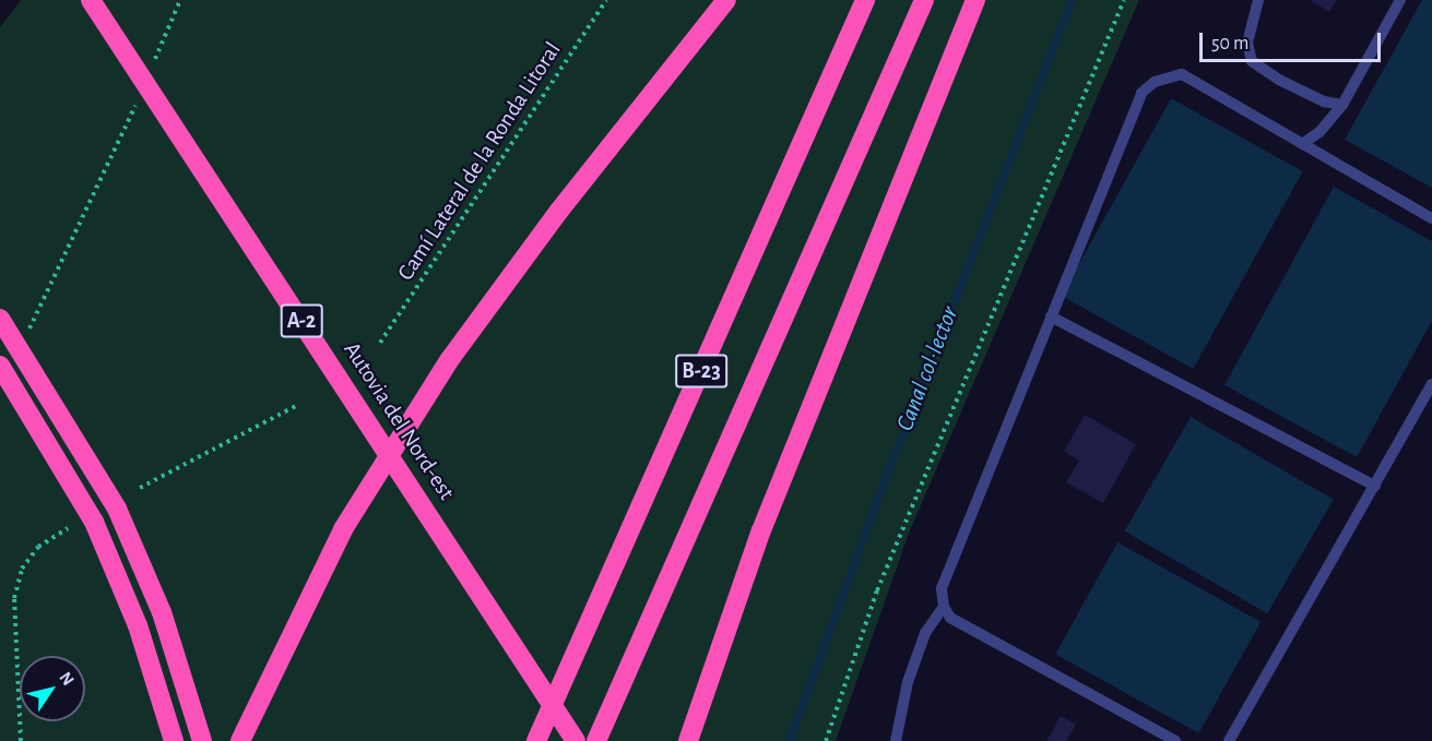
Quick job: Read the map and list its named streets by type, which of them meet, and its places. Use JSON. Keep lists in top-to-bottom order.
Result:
{
  "streets": {
    "highway": ["A-2", "B-23", "Autovia del Nord-est"],
    "path": ["Camí Lateral de la Ronda Litoral"]
  },
  "water": ["Canal col·lector"],
  "scale_bar": "50 m",
  "north": "top right"
}
